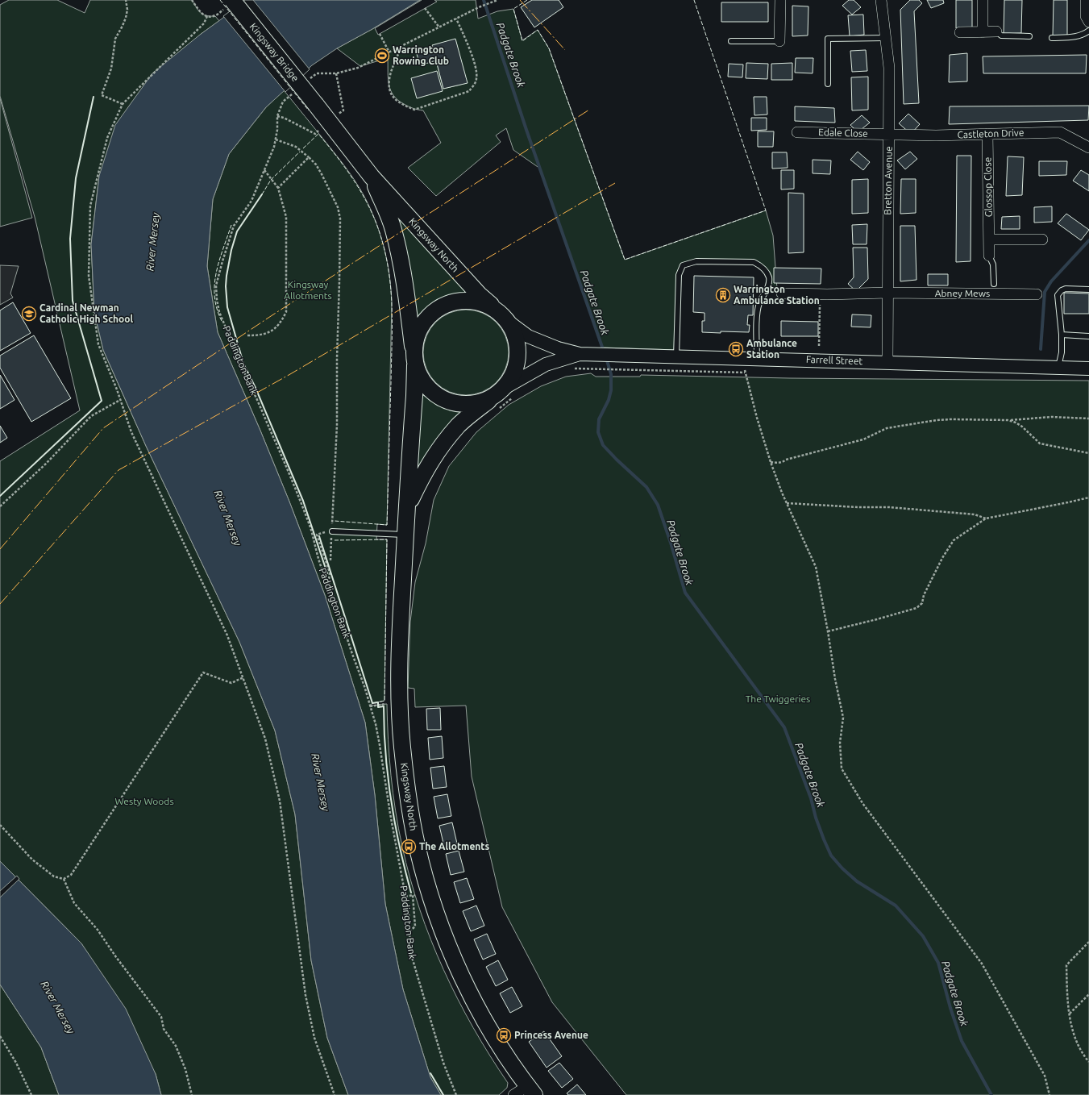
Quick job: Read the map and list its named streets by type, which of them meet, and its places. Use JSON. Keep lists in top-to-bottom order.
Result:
{
  "streets": {
    "main road": ["Kingsway Bridge", "Kingsway North"],
    "street": [
      "Edale Close",
      "Castleton Drive",
      "Bretton Avenue",
      "Glossop Close",
      "Abney Mews",
      "Farrell Street"
    ],
    "path": ["Paddington Bank"]
  },
  "crossings": [
    ["Kingsway Bridge", "Kingsway North"],
    ["Edale Close", "Castleton Drive"],
    ["Edale Close", "Bretton Avenue"],
    ["Castleton Drive", "Bretton Avenue"],
    ["Castleton Drive", "Glossop Close"],
    ["Bretton Avenue", "Abney Mews"],
    ["Bretton Avenue", "Farrell Street"],
    ["Kingsway North", "Farrell Street"]
  ],
  "water": ["Padgate Brook", "River Mersey"],
  "parks": ["Kingsway Allotments", "The Twiggeries", "Westy Woods"],
  "places": {
    "sports": ["Warrington Rowing Club"],
    "building": ["Warrington Ambulance Station"],
    "school or university": ["Cardinal Newman Catholic High School"],
    "bus stop": ["Ambulance Station", "The Allotments", "Princess Avenue"]
  }
}
